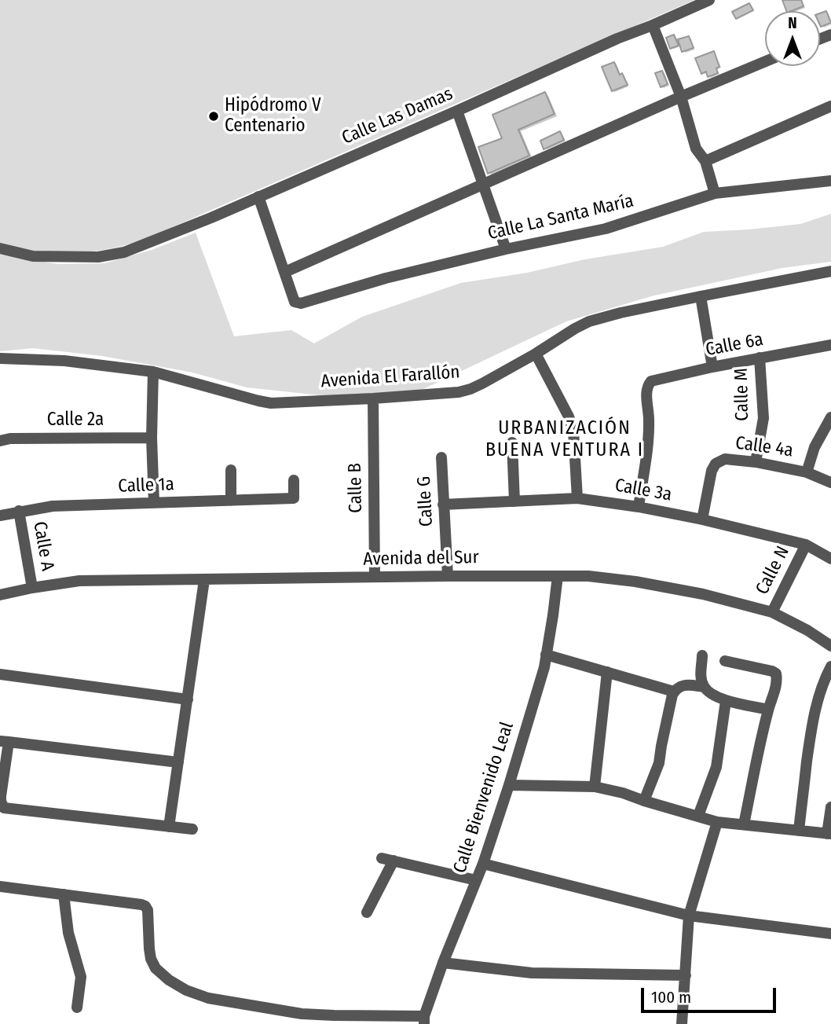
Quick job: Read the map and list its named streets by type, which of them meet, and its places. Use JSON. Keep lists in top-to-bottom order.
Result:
{
  "streets": {
    "street": [
      "Calle Las Damas",
      "Calle La Santa María",
      "Calle 6a",
      "Avenida El Farallón",
      "Calle M",
      "Calle 2a",
      "Calle 4a",
      "Calle 1a",
      "Calle B",
      "Calle 3a",
      "Calle G",
      "Calle A",
      "Avenida del Sur",
      "Calle N",
      "Calle Bienvenido Leal"
    ]
  },
  "crossings": [
    ["Calle 6a", "Calle M"],
    ["Calle 6a", "Calle 3a"],
    ["Avenida El Farallón", "Calle B"],
    ["Calle M", "Calle 4a"],
    ["Calle 4a", "Calle 3a"],
    ["Calle 1a", "Calle A"],
    ["Calle B", "Avenida del Sur"],
    ["Calle 3a", "Calle G"],
    ["Calle 3a", "Calle N"],
    ["Calle G", "Avenida del Sur"],
    ["Calle A", "Avenida del Sur"],
    ["Avenida del Sur", "Calle N"],
    ["Avenida del Sur", "Calle Bienvenido Leal"]
  ],
  "districts": ["URBANIZACIÓN BUENA VENTURA I"],
  "places": ["Hipódromo V Centenario"],
  "scale_bar": "100 m",
  "north": "top"
}
